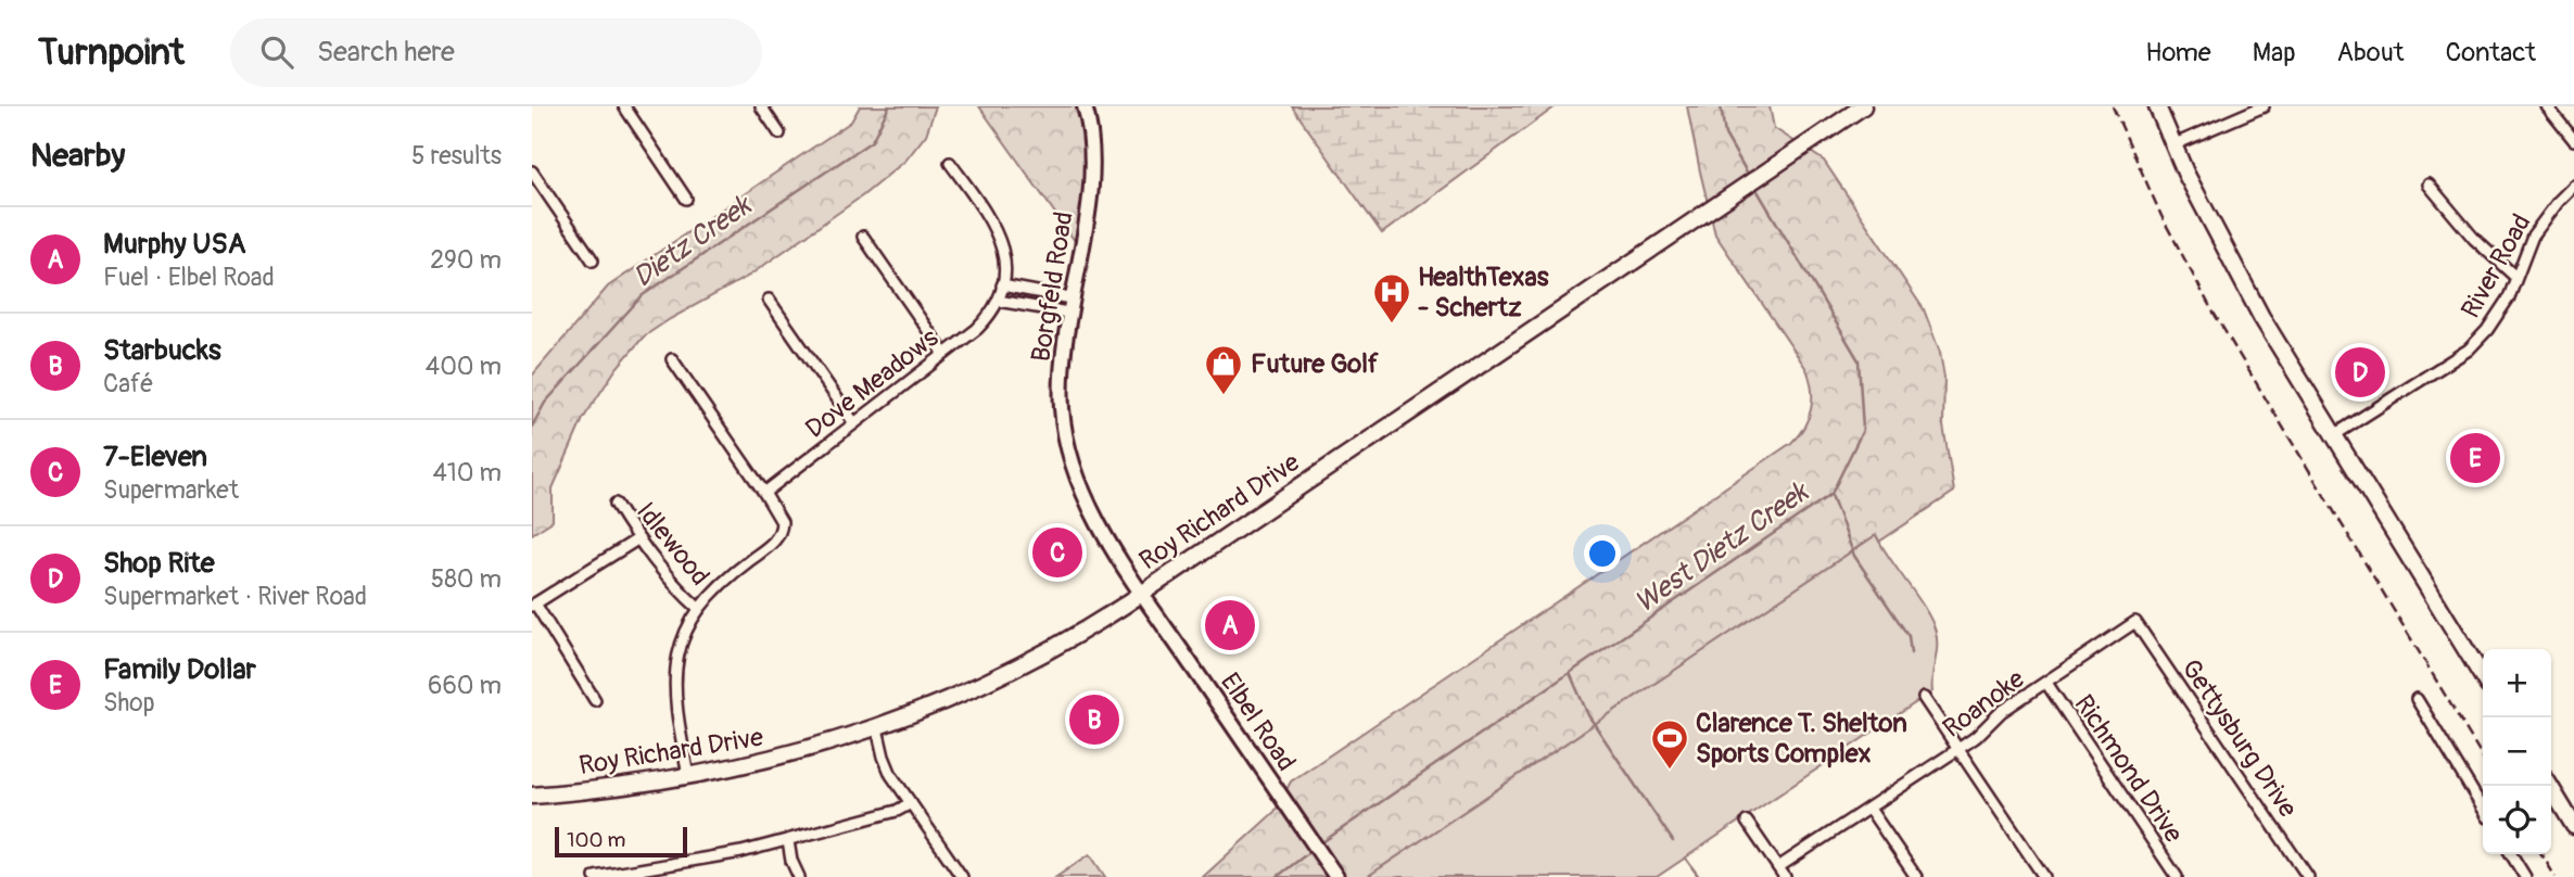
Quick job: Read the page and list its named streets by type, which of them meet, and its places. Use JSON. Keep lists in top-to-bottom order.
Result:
{
  "streets": {
    "main road": ["Roy Richard Drive"],
    "street": [
      "River Road",
      "Borgfeld Road",
      "Dove Meadows",
      "Idlewood",
      "Roanoke",
      "Elbel Road",
      "Gettysburg Drive",
      "Richmond Drive"
    ]
  },
  "crossings": [
    ["Borgfeld Road", "Roy Richard Drive"],
    ["Borgfeld Road", "Elbel Road"],
    ["Roy Richard Drive", "Elbel Road"],
    ["Roanoke", "Gettysburg Drive"],
    ["Roanoke", "Richmond Drive"]
  ],
  "water": ["Dietz Creek", "West Dietz Creek"],
  "places": {
    "hospital": ["HealthTexas - Schertz"],
    "shop": ["Future Golf"],
    "sports": ["Clarence T. Shelton Sports Complex"]
  },
  "scale_bar": "100 m",
  "page": {
    "header": "Turnpoint",
    "search": "Search here",
    "nav": [
      "Home",
      "Map",
      "About",
      "Contact"
    ],
    "heading": ["Nearby", "5 results"],
    "list": [
      {
        "mark": "A",
        "name": "Murphy USA",
        "note": "Fuel · Elbel Road",
        "value": "290 m"
      },
      {
        "mark": "B",
        "name": "Starbucks",
        "note": "Café",
        "value": "400 m"
      },
      {
        "mark": "C",
        "name": "7-Eleven",
        "note": "Supermarket",
        "value": "410 m"
      },
      {
        "mark": "D",
        "name": "Shop Rite",
        "note": "Supermarket · River Road",
        "value": "580 m"
      },
      {
        "mark": "E",
        "name": "Family Dollar",
        "note": "Shop",
        "value": "660 m"
      }
    ],
    "pins": [
      "D",
      "E",
      "C",
      "A",
      "B"
    ],
    "map_buttons": ["+", "−"],
    "scale": "100 m"
  }
}
